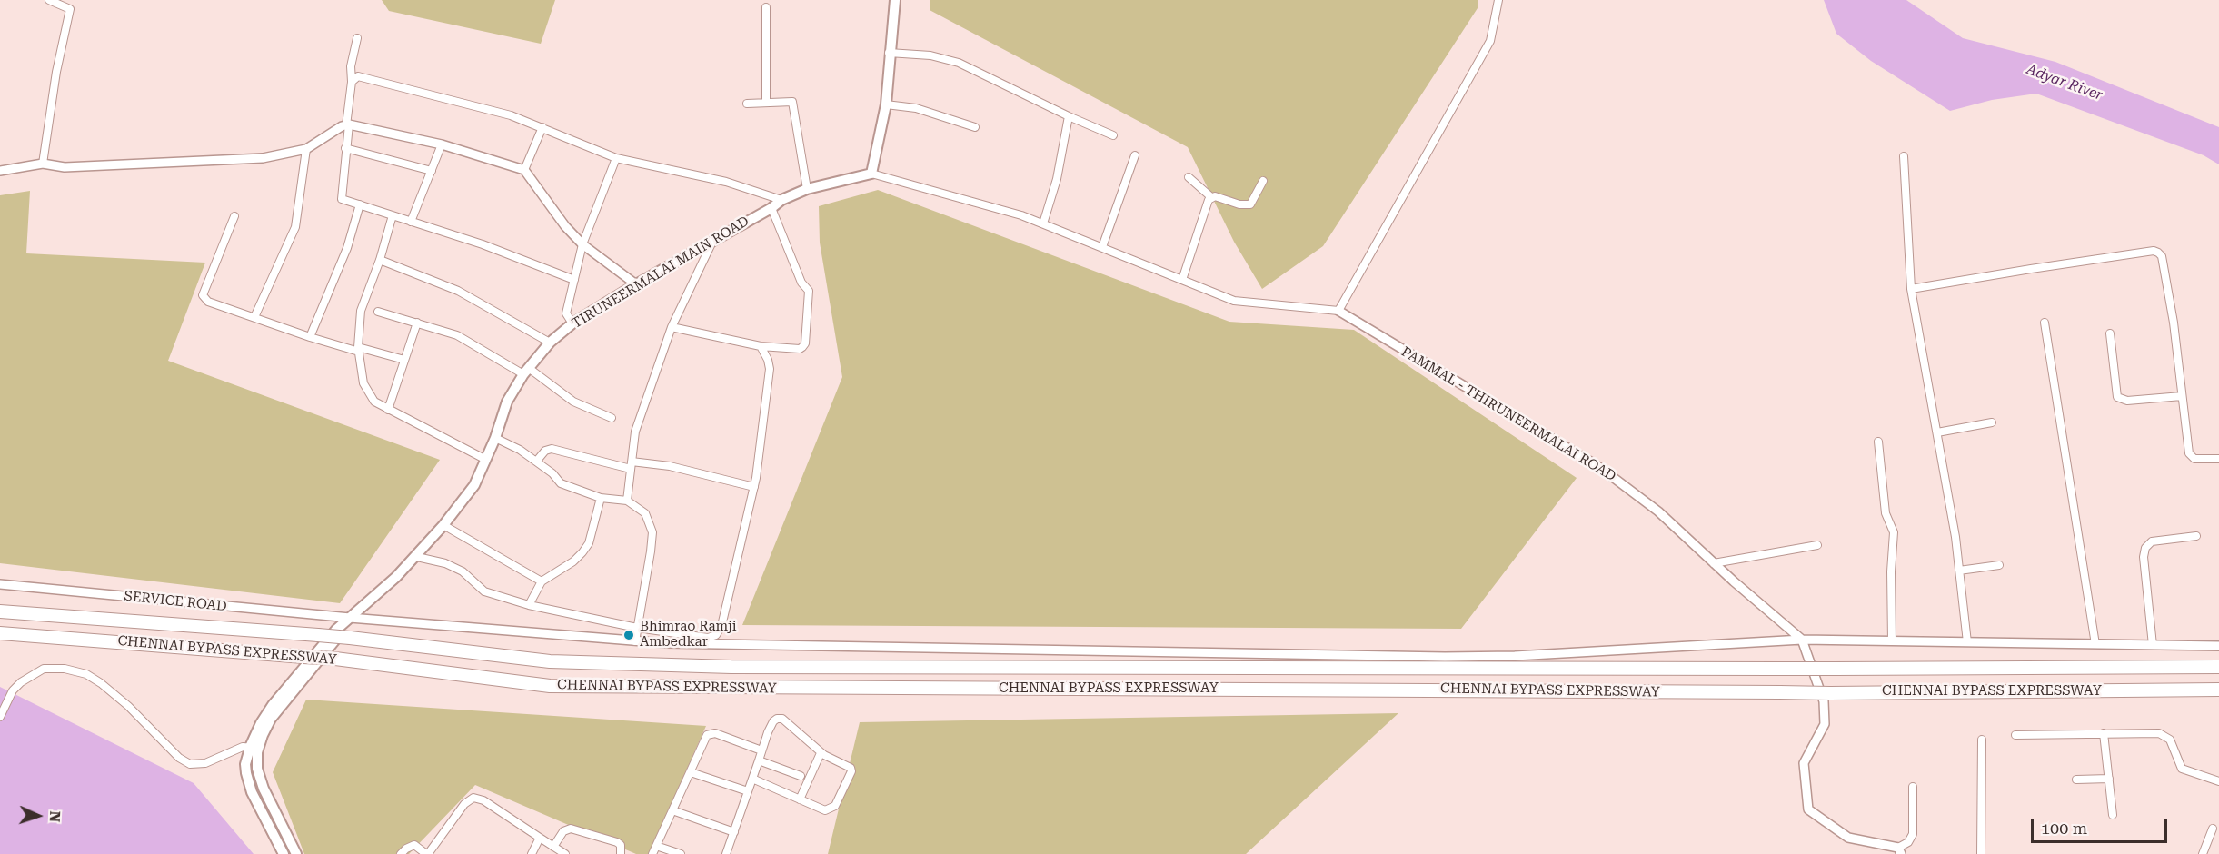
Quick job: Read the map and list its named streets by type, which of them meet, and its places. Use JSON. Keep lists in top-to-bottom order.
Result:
{
  "streets": {
    "highway": ["CHENNAI BYPASS EXPRESSWAY"],
    "main road": ["TIRUNEERMALAI MAIN ROAD"],
    "street": ["PAMMAL - THIRUNEERMALAI ROAD", "SERVICE ROAD"]
  },
  "crossings": [
    ["TIRUNEERMALAI MAIN ROAD", "SERVICE ROAD"],
    ["SERVICE ROAD", "CHENNAI BYPASS EXPRESSWAY"]
  ],
  "water": ["Adyar River"],
  "places": ["Bhimrao Ramji Ambedkar"],
  "scale_bar": "100 m",
  "north": "right"
}
